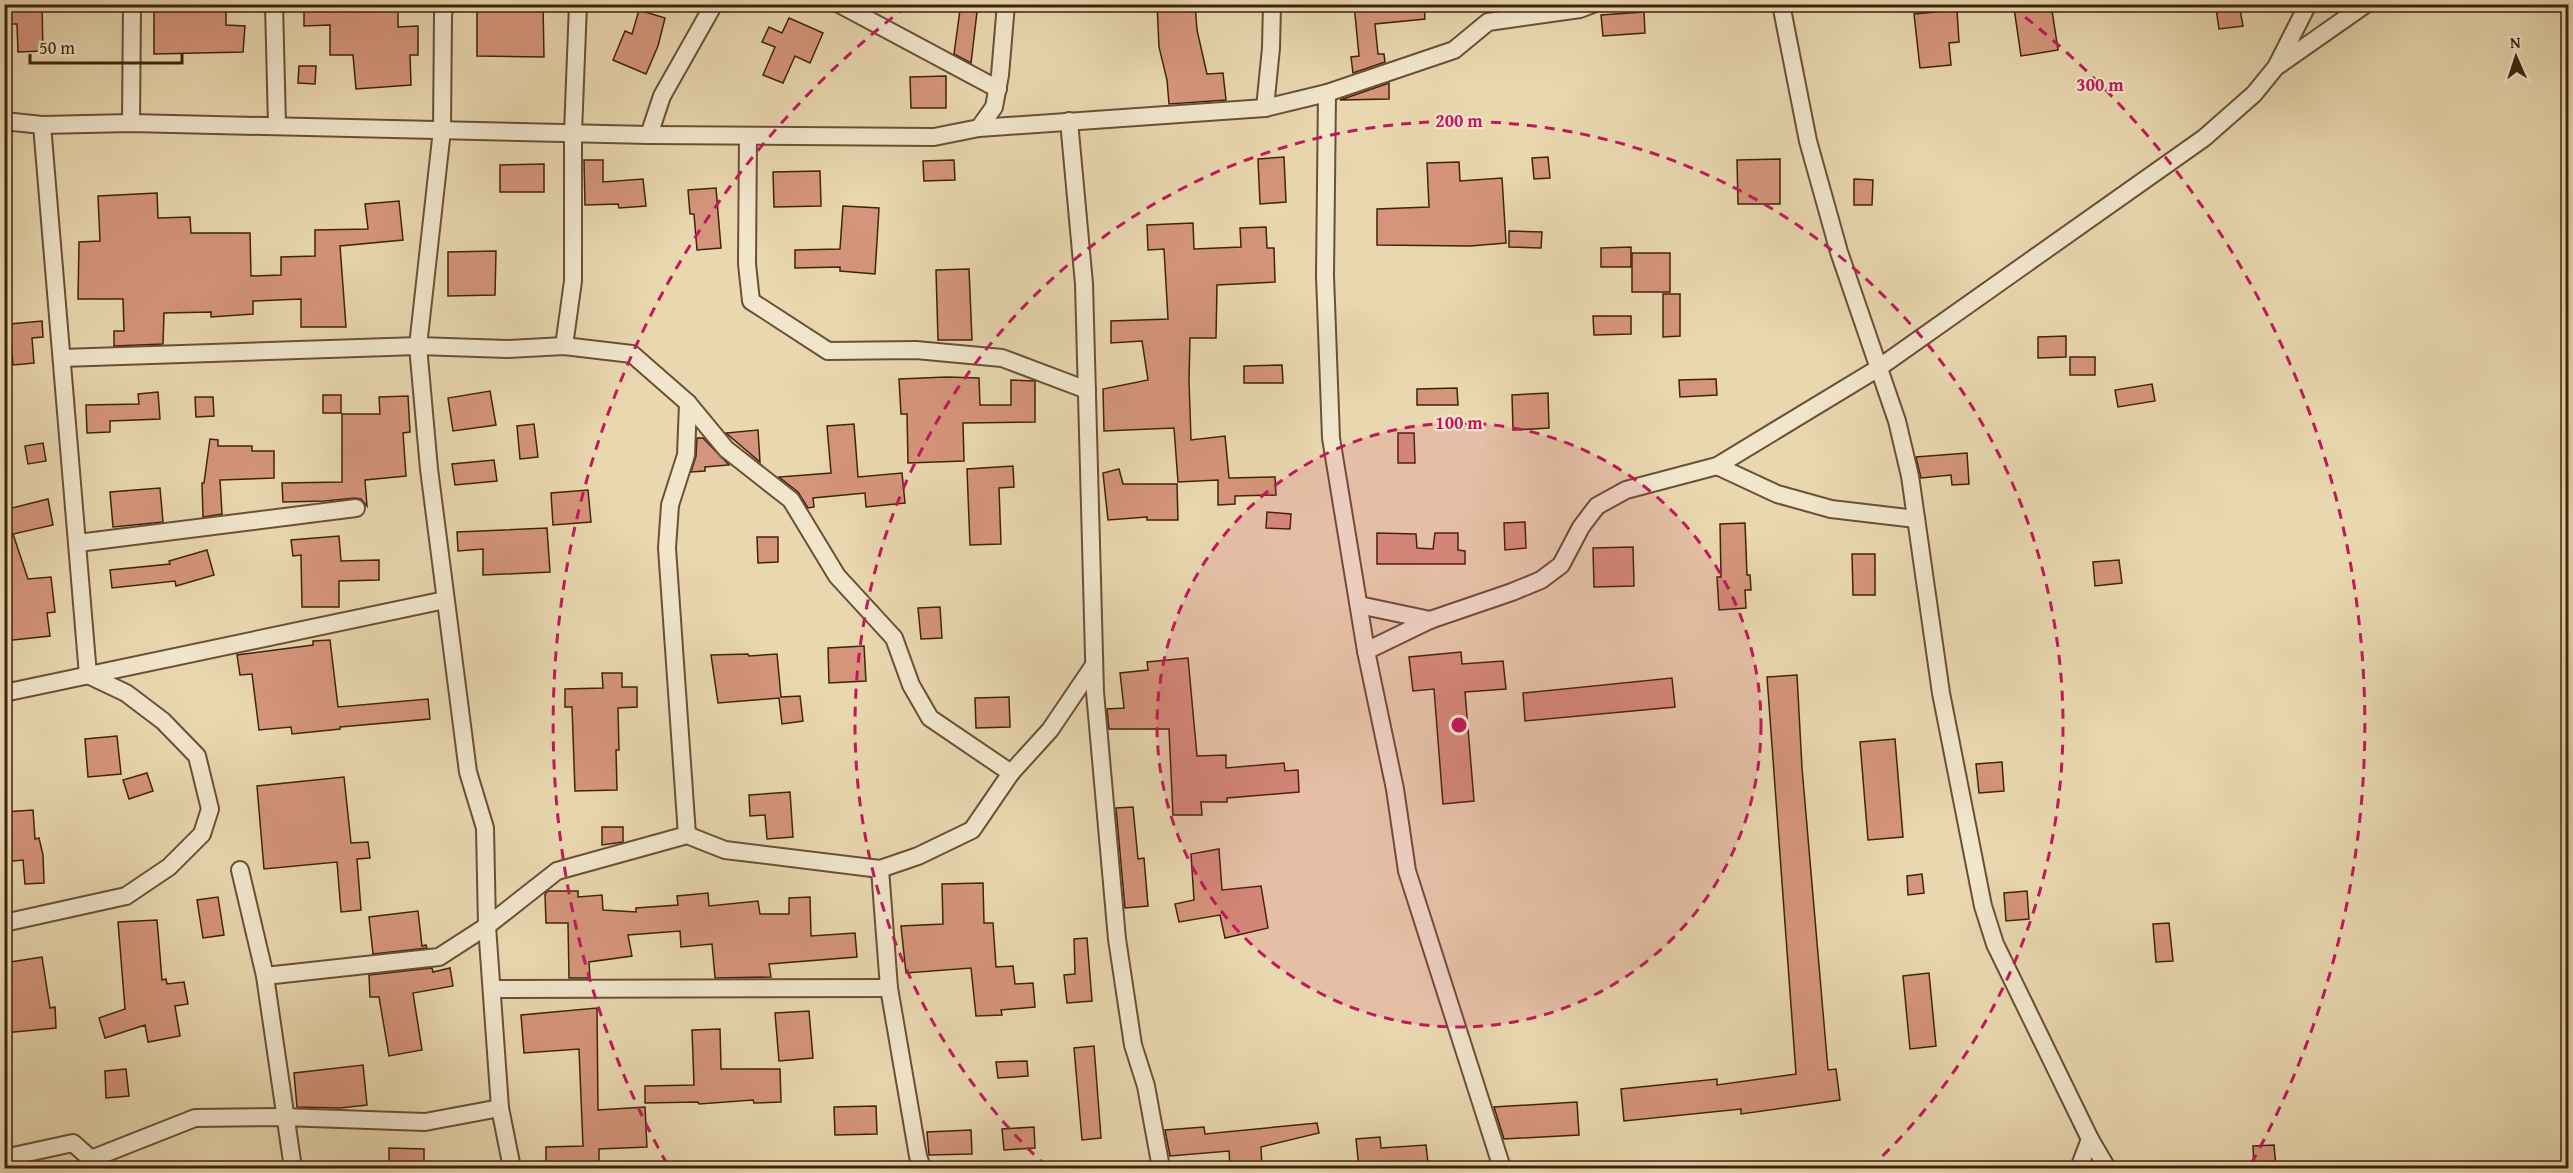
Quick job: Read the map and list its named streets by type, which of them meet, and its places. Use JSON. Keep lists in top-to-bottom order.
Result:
{
  "scale_bar": "50 m",
  "north": "top",
  "rings": ["300 m", "200 m", "100 m"]
}
